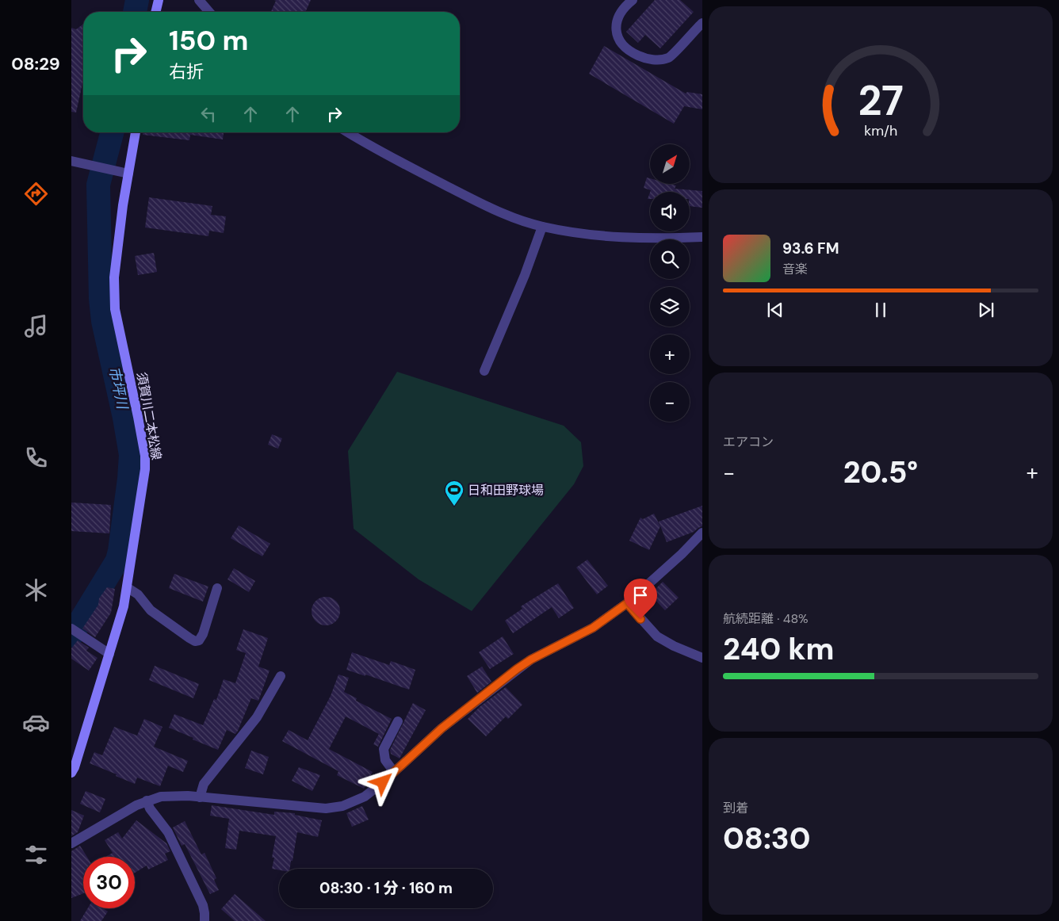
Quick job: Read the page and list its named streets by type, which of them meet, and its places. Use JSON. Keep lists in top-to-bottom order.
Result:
{
  "streets": {
    "main road": ["須賀川二本松線"]
  },
  "water": ["市坪川"],
  "places": {
    "sports": ["日和田野球場"]
  },
  "north": "top right",
  "page": {
    "tabs": "08:29",
    "turn": ["150 m", "右折"],
    "map_buttons": ["+", "−"],
    "song": ["93.6 FM", "音楽"],
    "tile": [
      "エアコン",
      ["航続距離 · 48%", "240 km"],
      ["到着", "08:30"]
    ],
    "heat": ["−", "20.5°", "+"],
    "limit": "30",
    "trip": "08:30 · 1 分 · 160 m",
    "gauge": ["27", "km/h"]
  }
}
